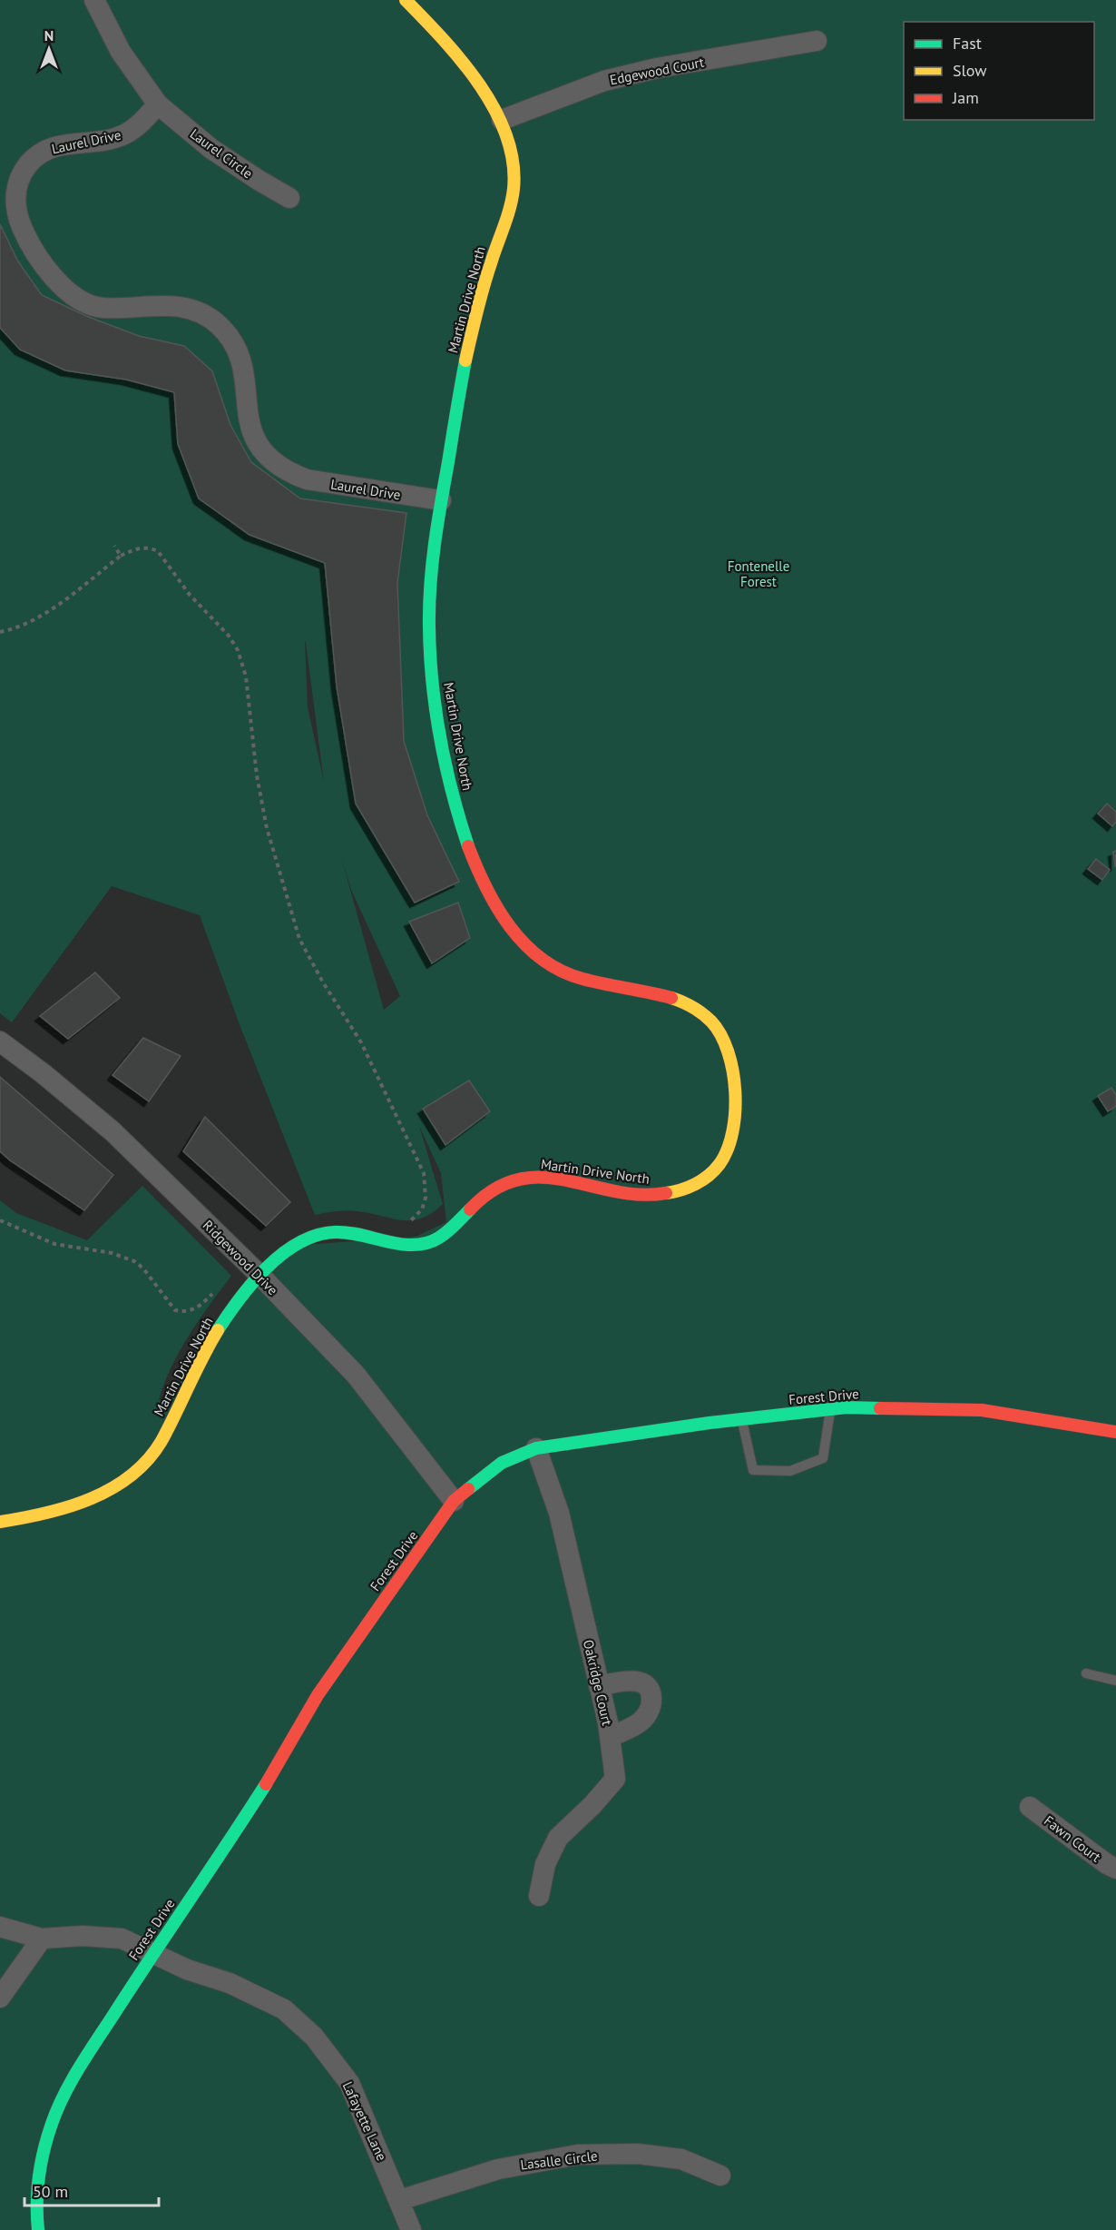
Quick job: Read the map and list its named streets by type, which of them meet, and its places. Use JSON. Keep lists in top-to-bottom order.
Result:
{
  "streets": {
    "street": [
      "Edgewood Court",
      "Laurel Drive",
      "Laurel Circle",
      "Martin Drive North",
      "Ridgewood Drive",
      "Forest Drive",
      "Oakridge Court",
      "Fawn Court",
      "Lafayette Lane",
      "Lasalle Circle"
    ]
  },
  "crossings": [
    ["Edgewood Court", "Martin Drive North"],
    ["Laurel Drive", "Laurel Circle"],
    ["Laurel Drive", "Martin Drive North"],
    ["Martin Drive North", "Ridgewood Drive"],
    ["Ridgewood Drive", "Forest Drive"],
    ["Forest Drive", "Oakridge Court"],
    ["Forest Drive", "Lafayette Lane"],
    ["Lafayette Lane", "Lasalle Circle"]
  ],
  "parks": ["Fontenelle Forest"],
  "legend": ["Fast", "Slow", "Jam"],
  "scale_bar": "50 m",
  "north": "top"
}
